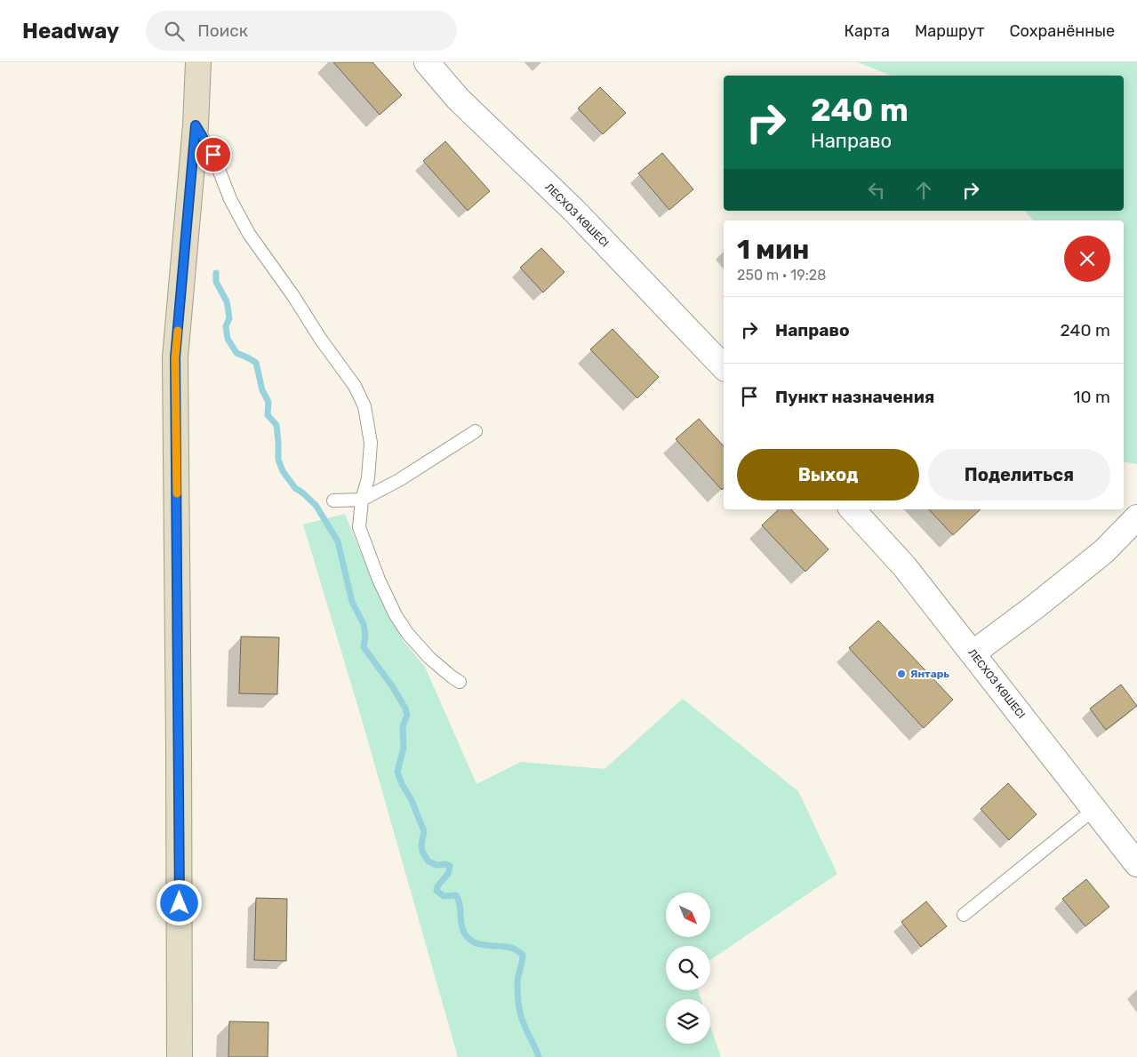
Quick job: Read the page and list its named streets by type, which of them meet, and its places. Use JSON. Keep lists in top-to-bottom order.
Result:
{
  "streets": {
    "street": ["ЛЕСХОЗ КӨШЕСІ"]
  },
  "places": ["Янтарь"],
  "north": "bottom right",
  "page": {
    "header": "Headway",
    "search": "Поиск",
    "nav": ["Карта", "Маршрут", "Сохранённые"],
    "turn": ["240 m", "Направо"],
    "heading": ["1 мин", "250 m · 19:28"],
    "list": [
      {
        "name": "Направо",
        "value": "240 m"
      },
      {
        "name": "Пункт назначения",
        "value": "10 m"
      }
    ],
    "buttons": ["Выход", "Поделиться"]
  }
}
